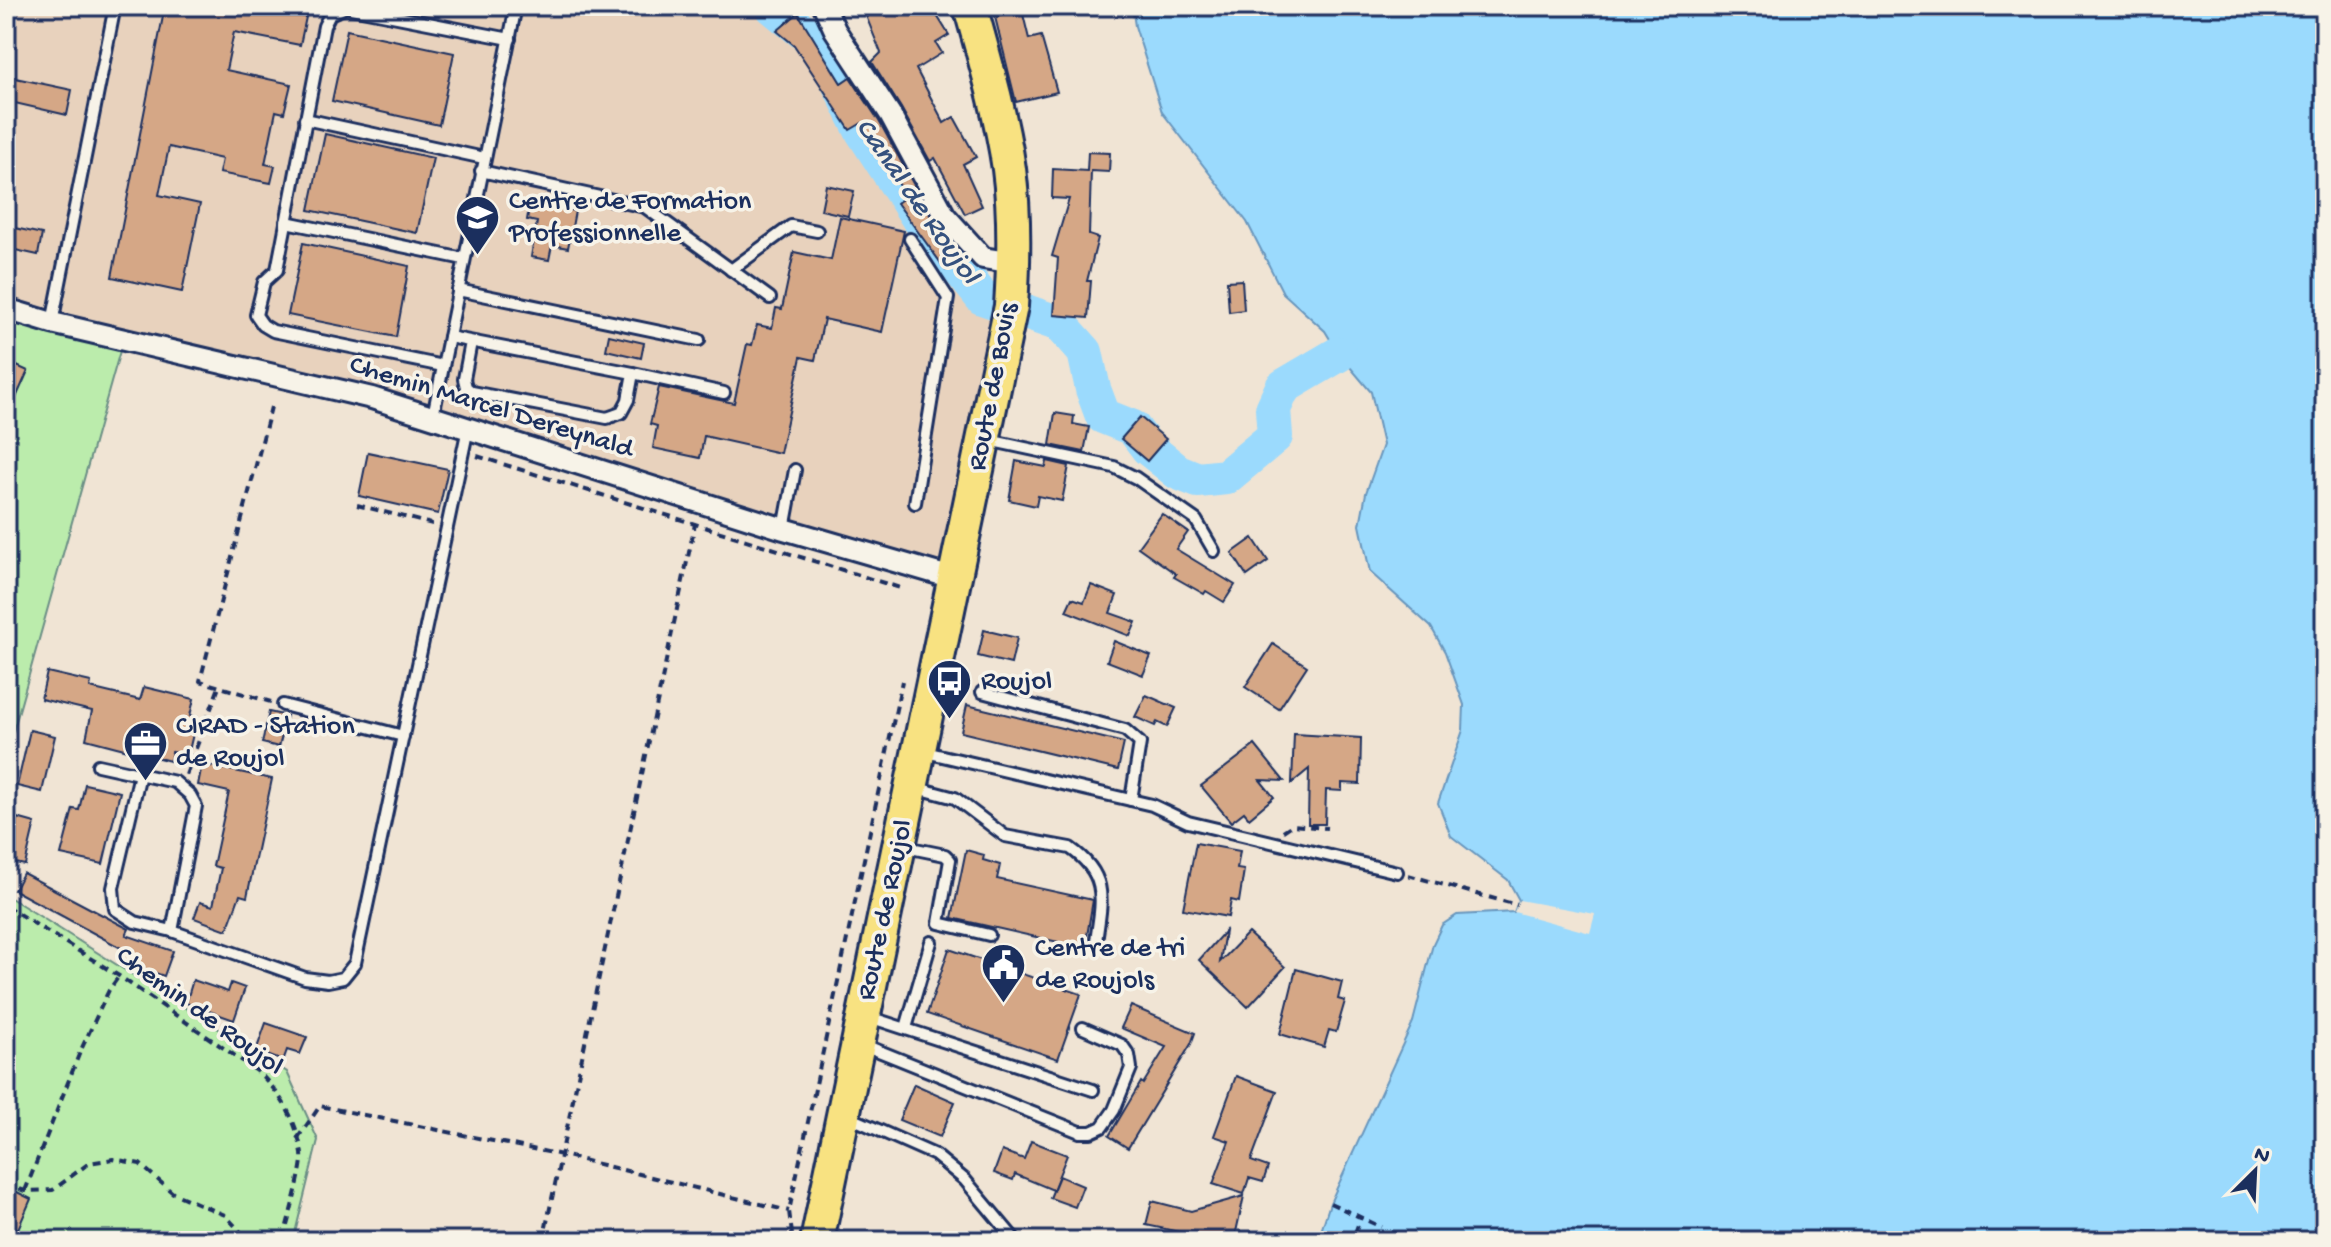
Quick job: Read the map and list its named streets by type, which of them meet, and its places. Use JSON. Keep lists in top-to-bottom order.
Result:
{
  "streets": {
    "main road": ["Route de Bovis", "Route de Roujol"],
    "street": ["Chemin Marcel Dereynald"],
    "path": ["Chemin de Roujol"]
  },
  "crossings": [
    ["Route de Bovis", "Chemin Marcel Dereynald"],
    ["Route de Bovis", "Route de Roujol"],
    ["Chemin Marcel Dereynald", "Route de Roujol"]
  ],
  "water": ["Canal de Roujol"],
  "places": {
    "school or university": ["Centre de Formation Professionnelle"],
    "bus stop": ["Roujol"],
    "office": ["CIRAD - Station de Roujol"],
    "public building": ["Centre de tri de Roujols"]
  },
  "north": "top right"
}
